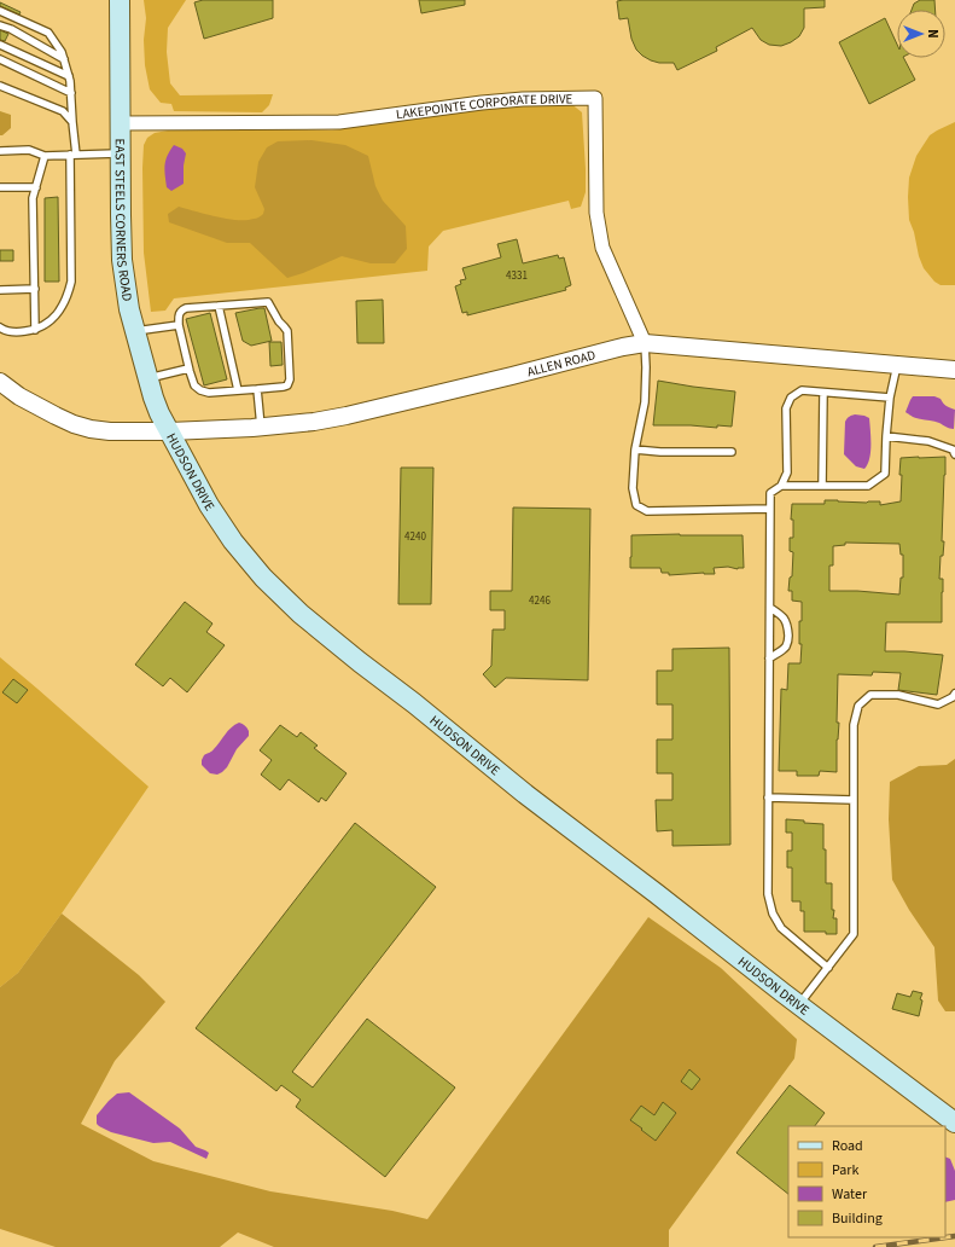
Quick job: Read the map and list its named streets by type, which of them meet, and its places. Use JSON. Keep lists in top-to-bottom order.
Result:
{
  "streets": {
    "main road": ["EAST STEELS CORNERS ROAD", "HUDSON DRIVE"],
    "street": ["LAKEPOINTE CORPORATE DRIVE", "ALLEN ROAD"]
  },
  "crossings": [
    ["LAKEPOINTE CORPORATE DRIVE", "EAST STEELS CORNERS ROAD"],
    ["LAKEPOINTE CORPORATE DRIVE", "ALLEN ROAD"],
    ["EAST STEELS CORNERS ROAD", "ALLEN ROAD"],
    ["EAST STEELS CORNERS ROAD", "HUDSON DRIVE"],
    ["ALLEN ROAD", "HUDSON DRIVE"]
  ],
  "house_numbers": ["4331", "4240", "4246"],
  "legend": [
    "Road",
    "Park",
    "Water",
    "Building"
  ],
  "north": "right"
}
